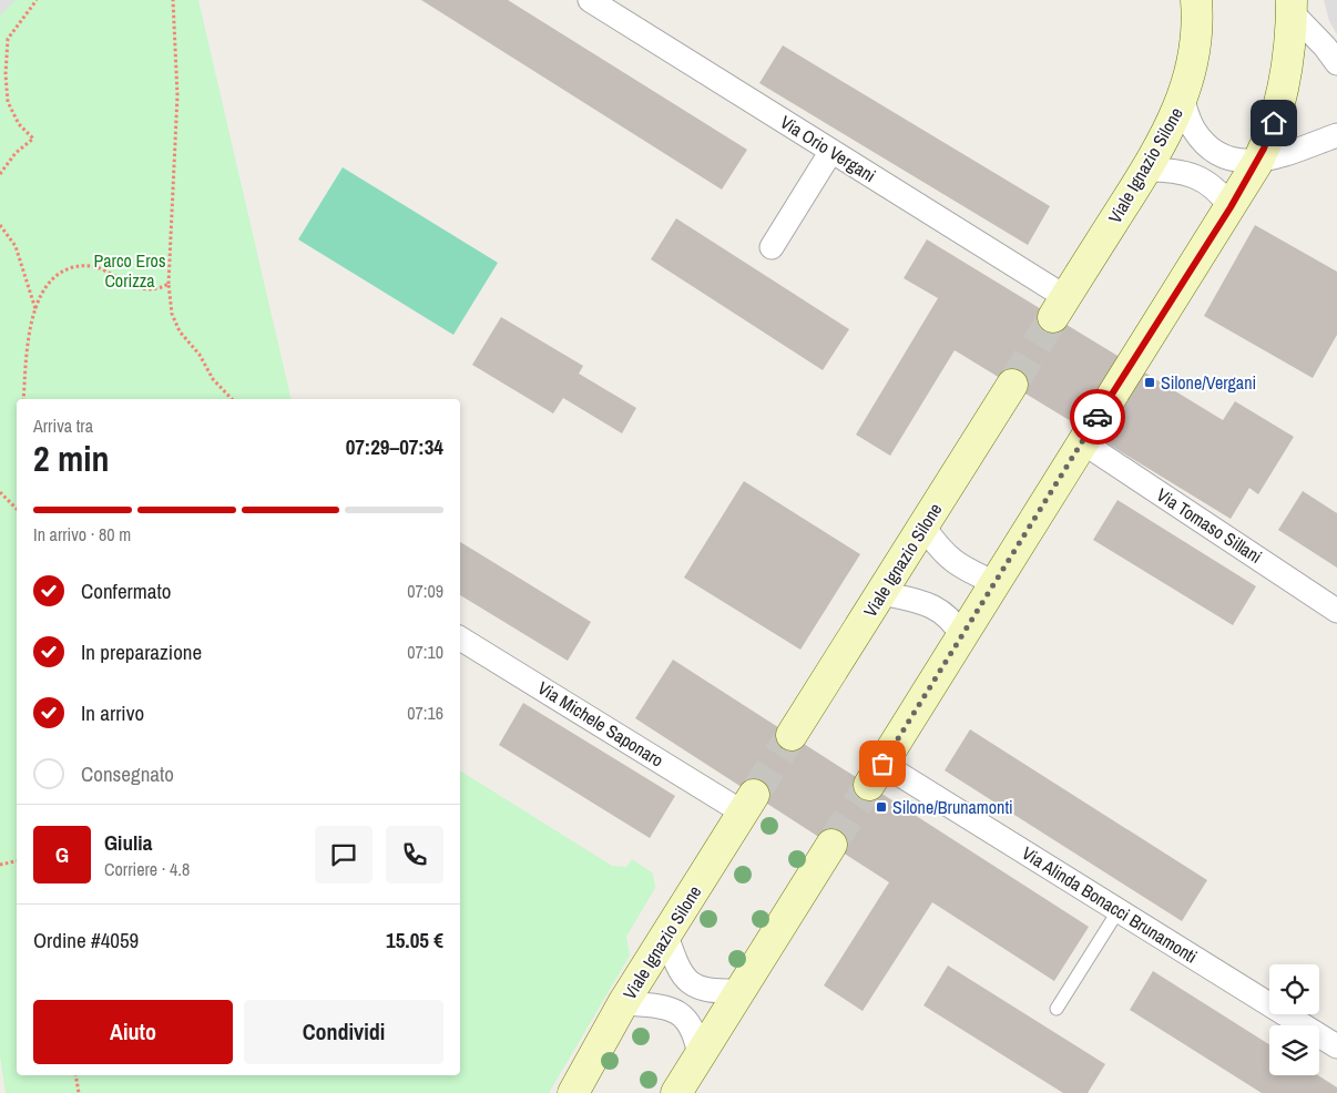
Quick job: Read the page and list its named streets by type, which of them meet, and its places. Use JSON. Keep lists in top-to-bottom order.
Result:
{
  "streets": {
    "street": [
      "Via Orio Vergani",
      "Viale Ignazio Silone",
      "Via Tomaso Sillani",
      "Via Michele Saponaro",
      "Via Alinda Bonacci Brunamonti"
    ]
  },
  "crossings": [
    ["Via Orio Vergani", "Viale Ignazio Silone"],
    ["Viale Ignazio Silone", "Via Michele Saponaro"]
  ],
  "parks": ["Parco Eros Corizza"],
  "places": {
    "transit": ["Silone/Vergani", "Silone/Brunamonti"]
  },
  "page": {
    "heading": ["2 min", "Arriva tra", "07:29–07:34"],
    "panel": [
      "Giulia",
      "Corriere · 4.8",
      "Ordine #4059",
      "15.05 €"
    ],
    "bar": "In arrivo · 80 m",
    "list": [
      ["Confermato", "07:09"],
      ["In preparazione", "07:10"],
      ["In arrivo", "07:16"],
      "Consegnato"
    ],
    "round": "G",
    "buttons": ["Aiuto", "Condividi"]
  }
}
